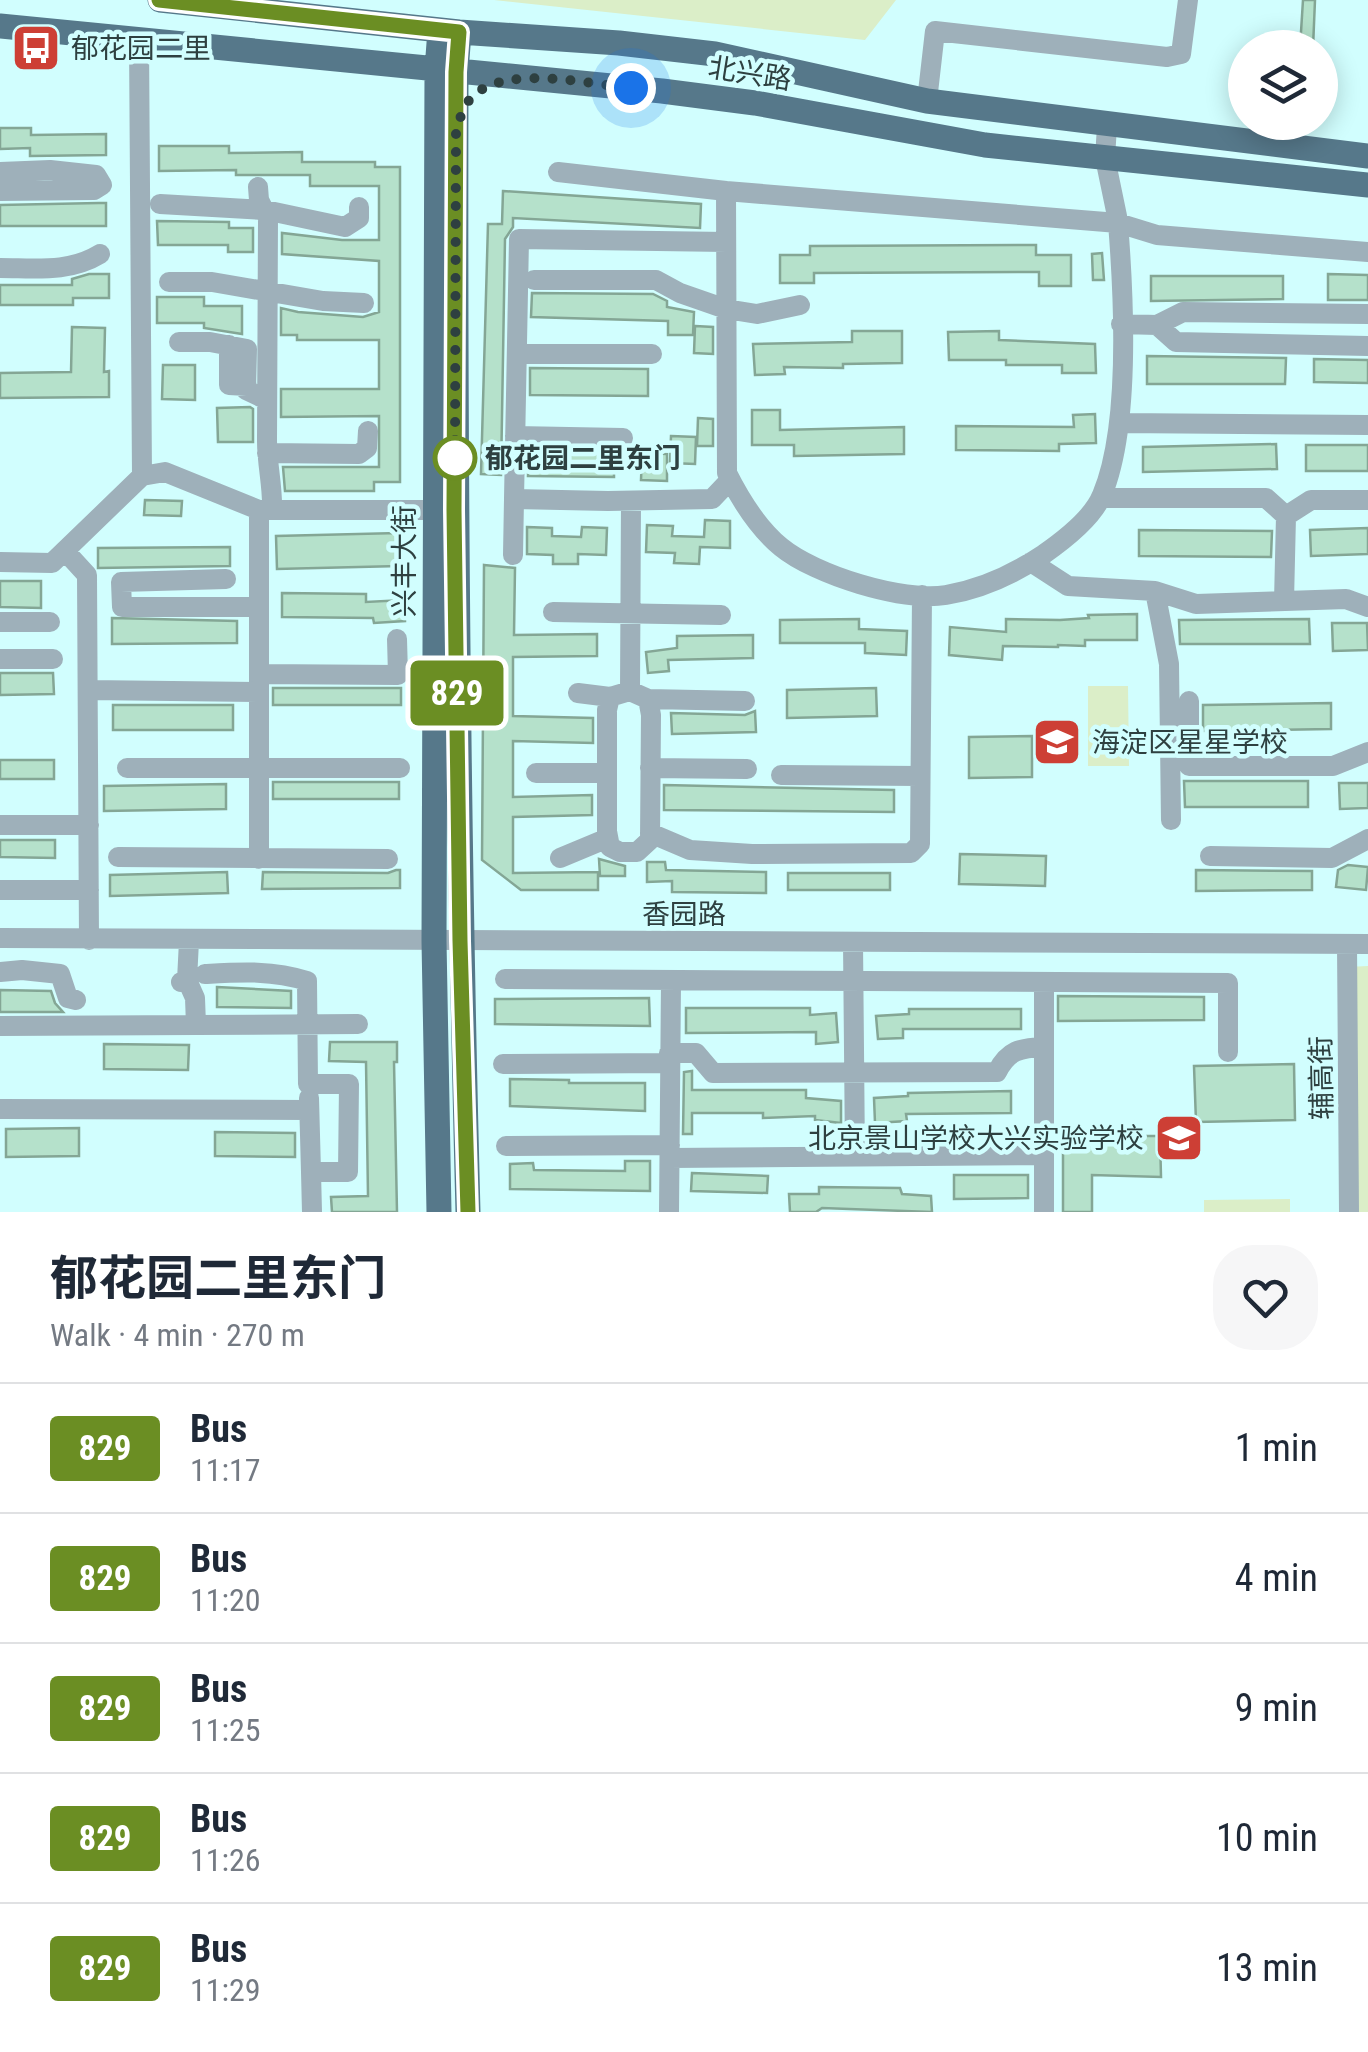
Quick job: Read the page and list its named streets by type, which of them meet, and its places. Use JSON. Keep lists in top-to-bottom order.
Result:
{
  "streets": {
    "main road": ["北兴路", "兴丰大街"],
    "street": ["香园路", "辅高街"]
  },
  "crossings": [
    ["北兴路", "兴丰大街"],
    ["兴丰大街", "香园路"],
    ["香园路", "辅高街"]
  ],
  "places": {
    "bus stop": ["郁花园二里"],
    "other": ["郁花园二里东门"],
    "school or university": ["海淀区星星学校", "北京景山学校大兴实验学校"]
  },
  "lines": ["bus line 829"],
  "page": {
    "on_map": "829",
    "heading": ["郁花园二里东门", "Walk · 4 min · 270 m"],
    "list": [
      {
        "mark": "829",
        "name": "Bus",
        "note": "11:17",
        "value": "1 min"
      },
      {
        "mark": "829",
        "name": "Bus",
        "note": "11:20",
        "value": "4 min"
      },
      {
        "mark": "829",
        "name": "Bus",
        "note": "11:25",
        "value": "9 min"
      },
      {
        "mark": "829",
        "name": "Bus",
        "note": "11:26",
        "value": "10 min"
      },
      {
        "mark": "829",
        "name": "Bus",
        "note": "11:29",
        "value": "13 min"
      }
    ]
  }
}
